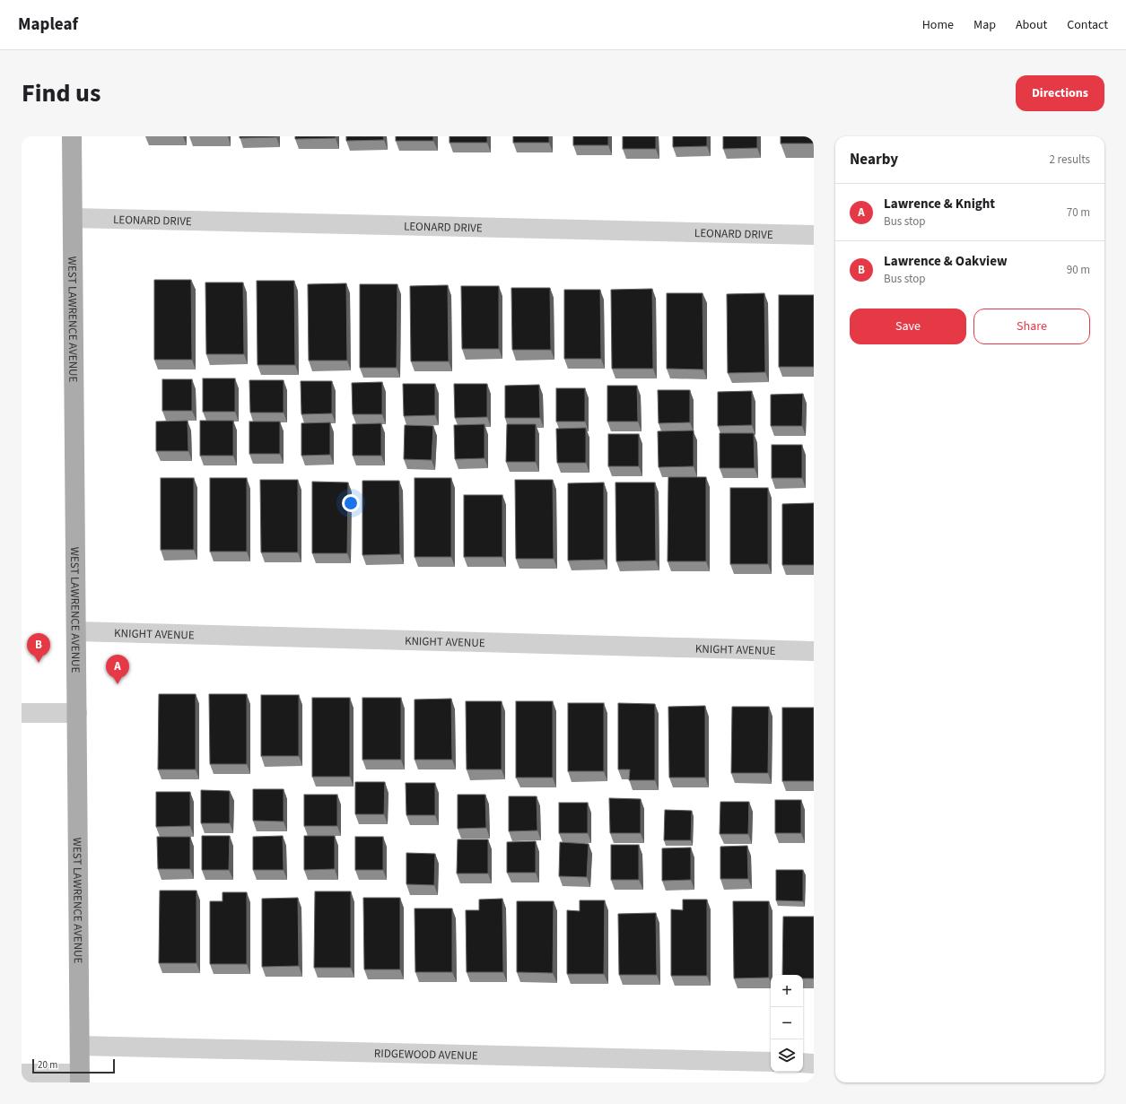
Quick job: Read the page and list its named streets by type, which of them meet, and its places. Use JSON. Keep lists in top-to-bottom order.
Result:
{
  "streets": {
    "main road": ["WEST LAWRENCE AVENUE"],
    "street": ["LEONARD DRIVE", "KNIGHT AVENUE", "RIDGEWOOD AVENUE"]
  },
  "crossings": [
    ["LEONARD DRIVE", "WEST LAWRENCE AVENUE"],
    ["WEST LAWRENCE AVENUE", "KNIGHT AVENUE"],
    ["WEST LAWRENCE AVENUE", "RIDGEWOOD AVENUE"]
  ],
  "scale_bar": "20 m",
  "page": {
    "header": "Mapleaf",
    "nav": [
      "Home",
      "Map",
      "About",
      "Contact"
    ],
    "title": "Find us",
    "buttons": [
      "Directions",
      ["Save", "Share"]
    ],
    "heading": ["Nearby", "2 results"],
    "list": [
      {
        "mark": "A",
        "name": "Lawrence & Knight",
        "note": "Bus stop",
        "value": "70 m"
      },
      {
        "mark": "B",
        "name": "Lawrence & Oakview",
        "note": "Bus stop",
        "value": "90 m"
      }
    ],
    "pins": ["B", "A"],
    "map_buttons": ["+", "−"],
    "scale": "20 m"
  }
}
